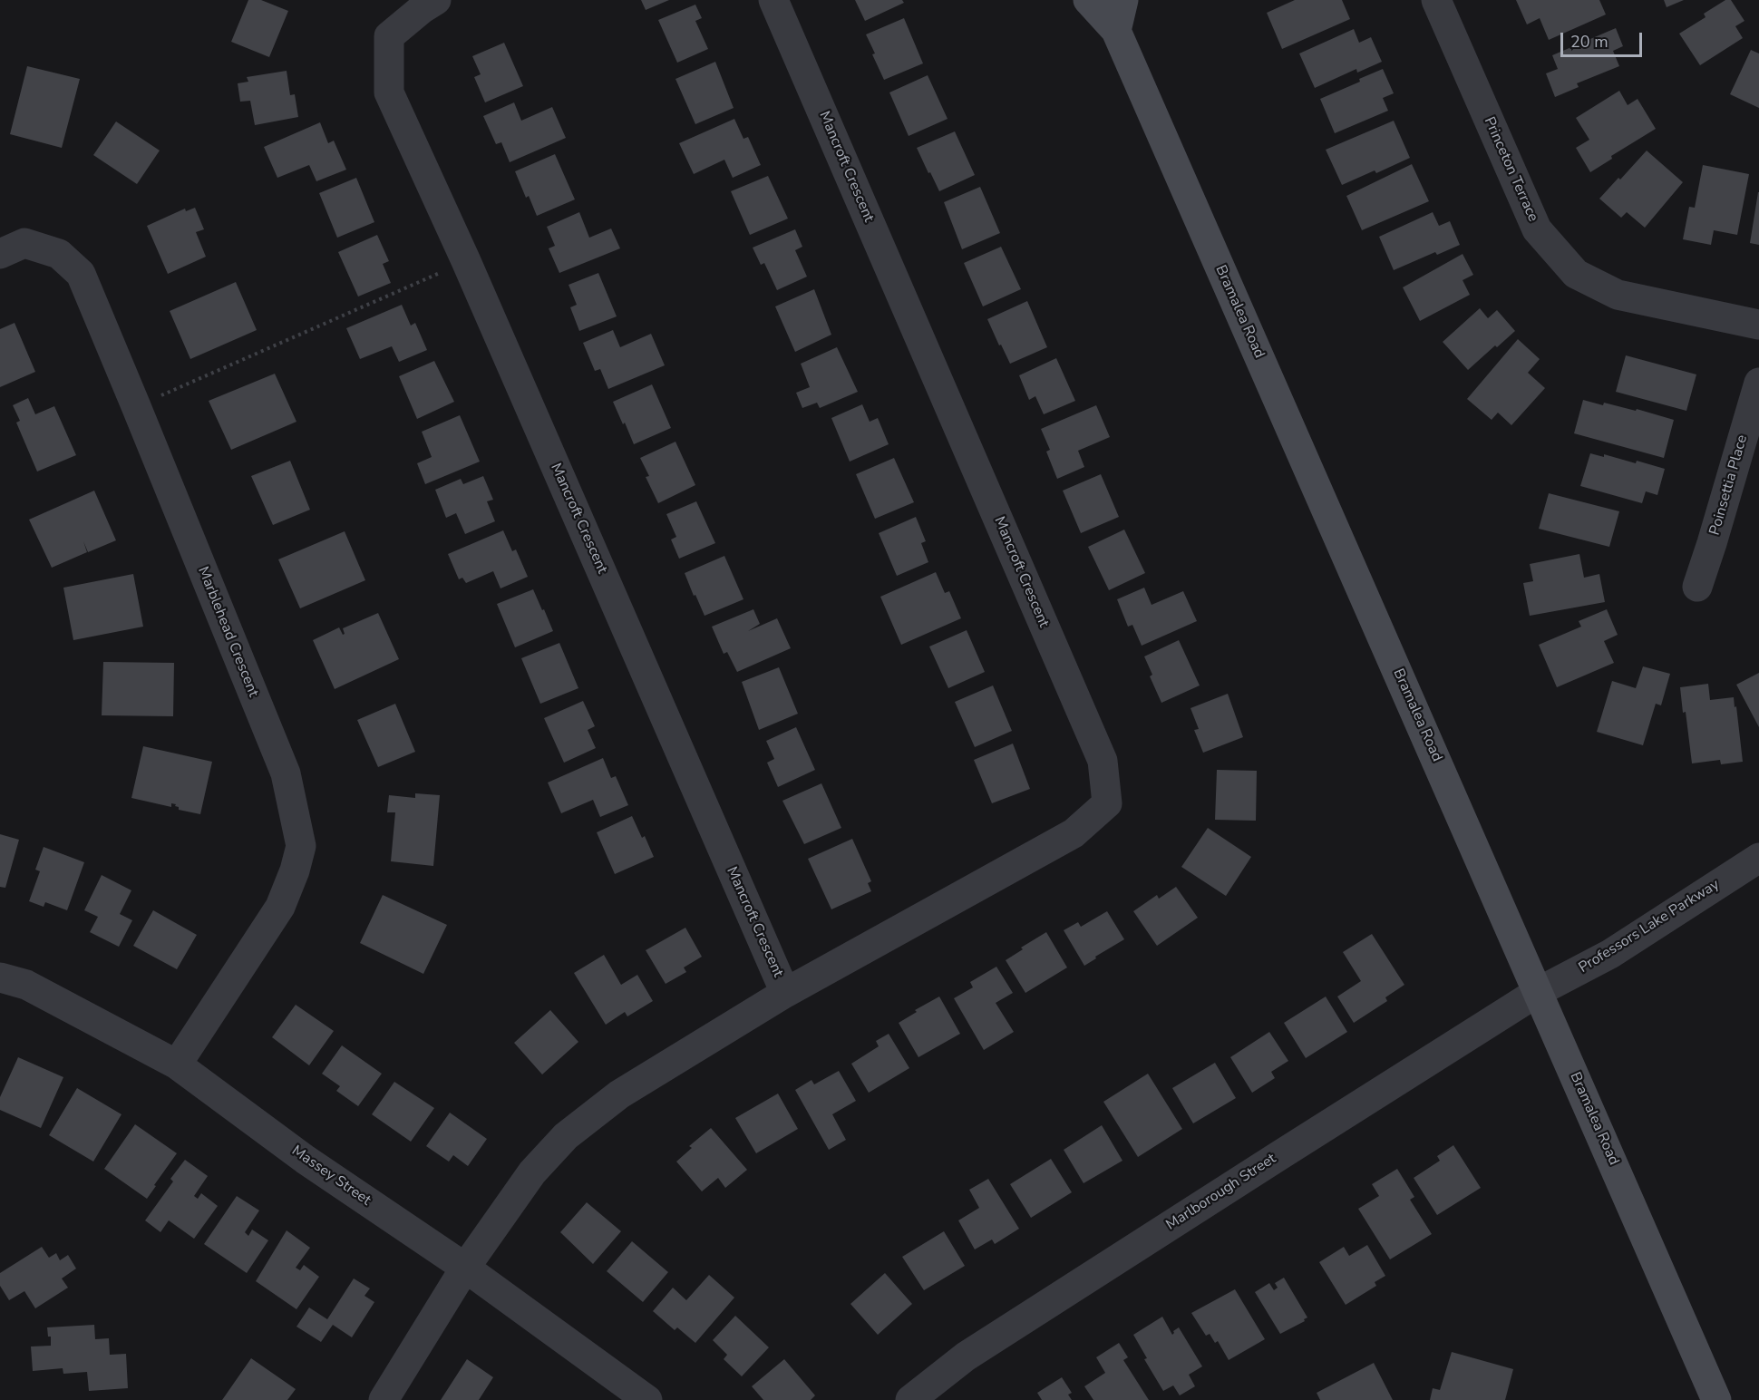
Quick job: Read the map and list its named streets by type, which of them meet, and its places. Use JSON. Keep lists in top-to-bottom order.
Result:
{
  "streets": {
    "main road": ["Bramalea Road"],
    "street": [
      "Mancroft Crescent",
      "Princeton Terrace",
      "Poinsettia Place",
      "Marblehead Crescent",
      "Professors Lake Parkway",
      "Massey Street",
      "Marlborough Street"
    ]
  },
  "crossings": [
    ["Mancroft Crescent", "Massey Street"],
    ["Bramalea Road", "Professors Lake Parkway"],
    ["Bramalea Road", "Marlborough Street"],
    ["Marblehead Crescent", "Massey Street"],
    ["Professors Lake Parkway", "Marlborough Street"]
  ],
  "scale_bar": "20 m"
}
